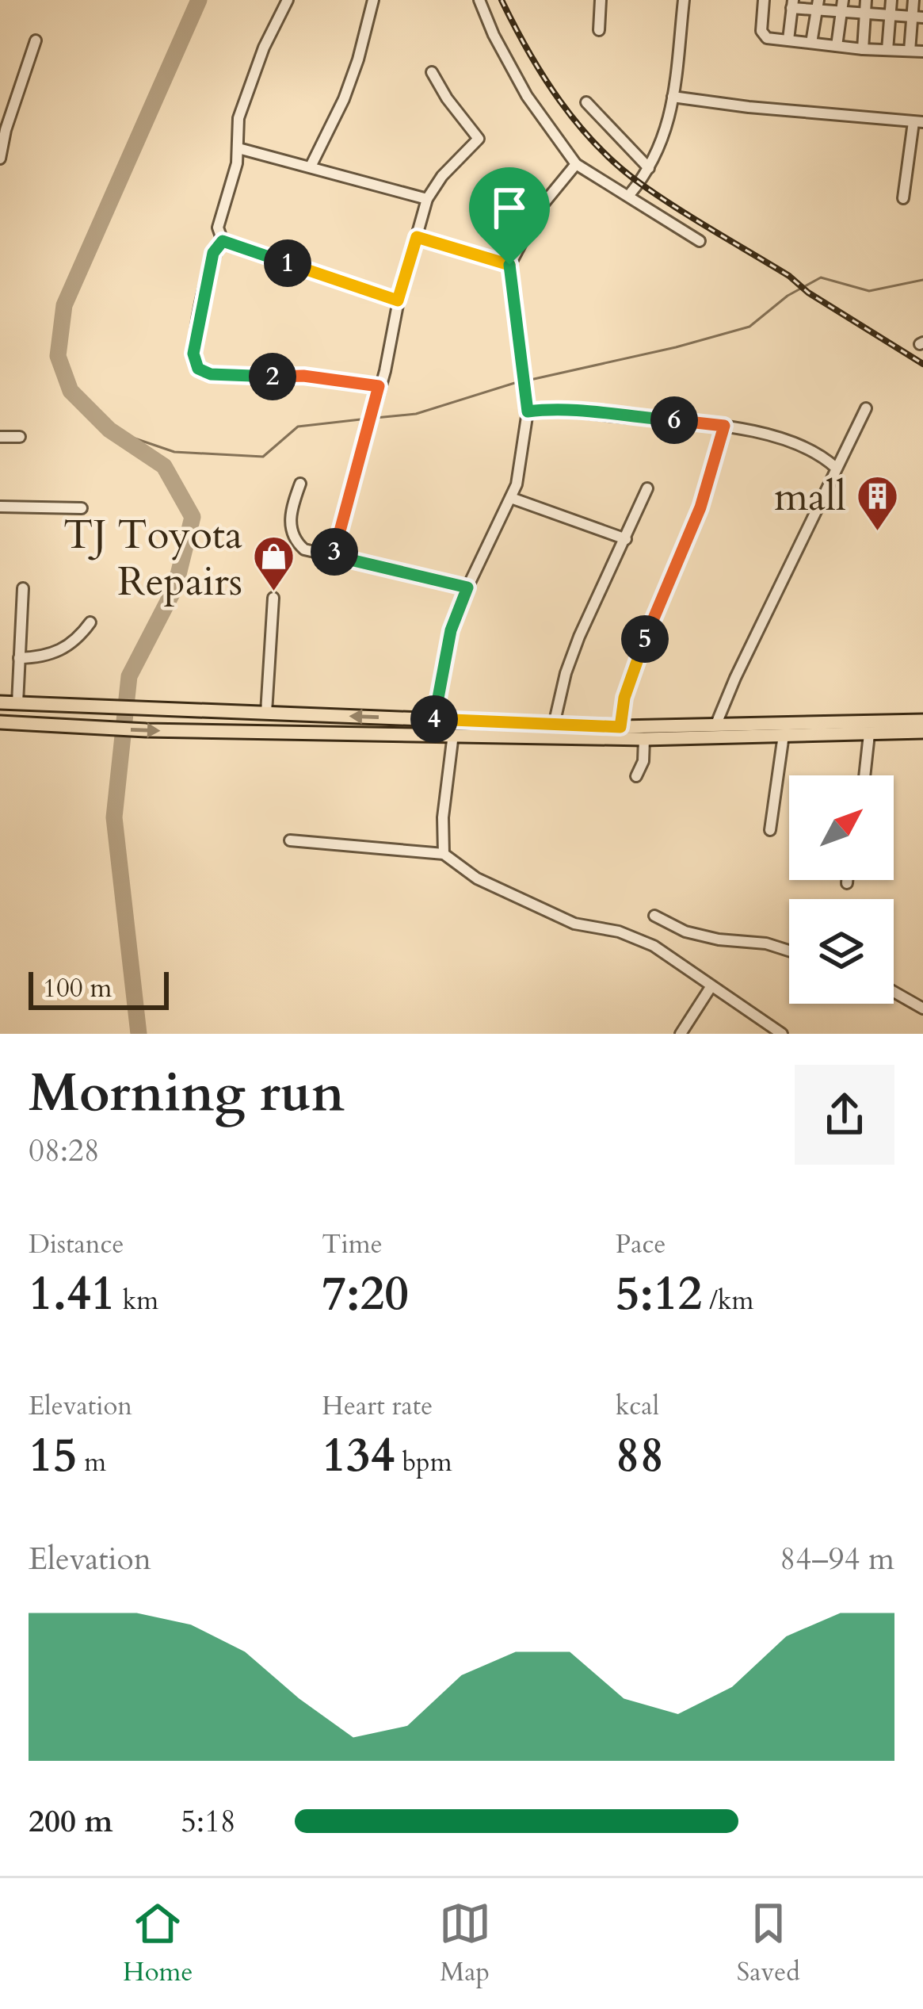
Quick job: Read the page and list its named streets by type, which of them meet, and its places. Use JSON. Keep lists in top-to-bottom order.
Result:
{
  "places": {
    "building": ["mall"],
    "shop": ["TJ Toyota Repairs"]
  },
  "scale_bar": "100 m",
  "north": "top right",
  "page": {
    "pins": [
      "1",
      "2",
      "6",
      "3",
      "5",
      "4"
    ],
    "scale": "100 m",
    "heading": ["Morning run", "08:28"],
    "stats": [
      ["Distance", "1.41 km"],
      ["Time", "7:20"],
      ["Pace", "5:12 /km"],
      ["Elevation", "15 m"],
      ["Heart rate", "134 bpm"],
      ["kcal", "88"]
    ],
    "chart": ["Elevation", "84–94 m"],
    "list": [
      {
        "name": "200 m",
        "note": "5:18"
      }
    ],
    "tabs": ["Home", "Map", "Saved"]
  }
}
